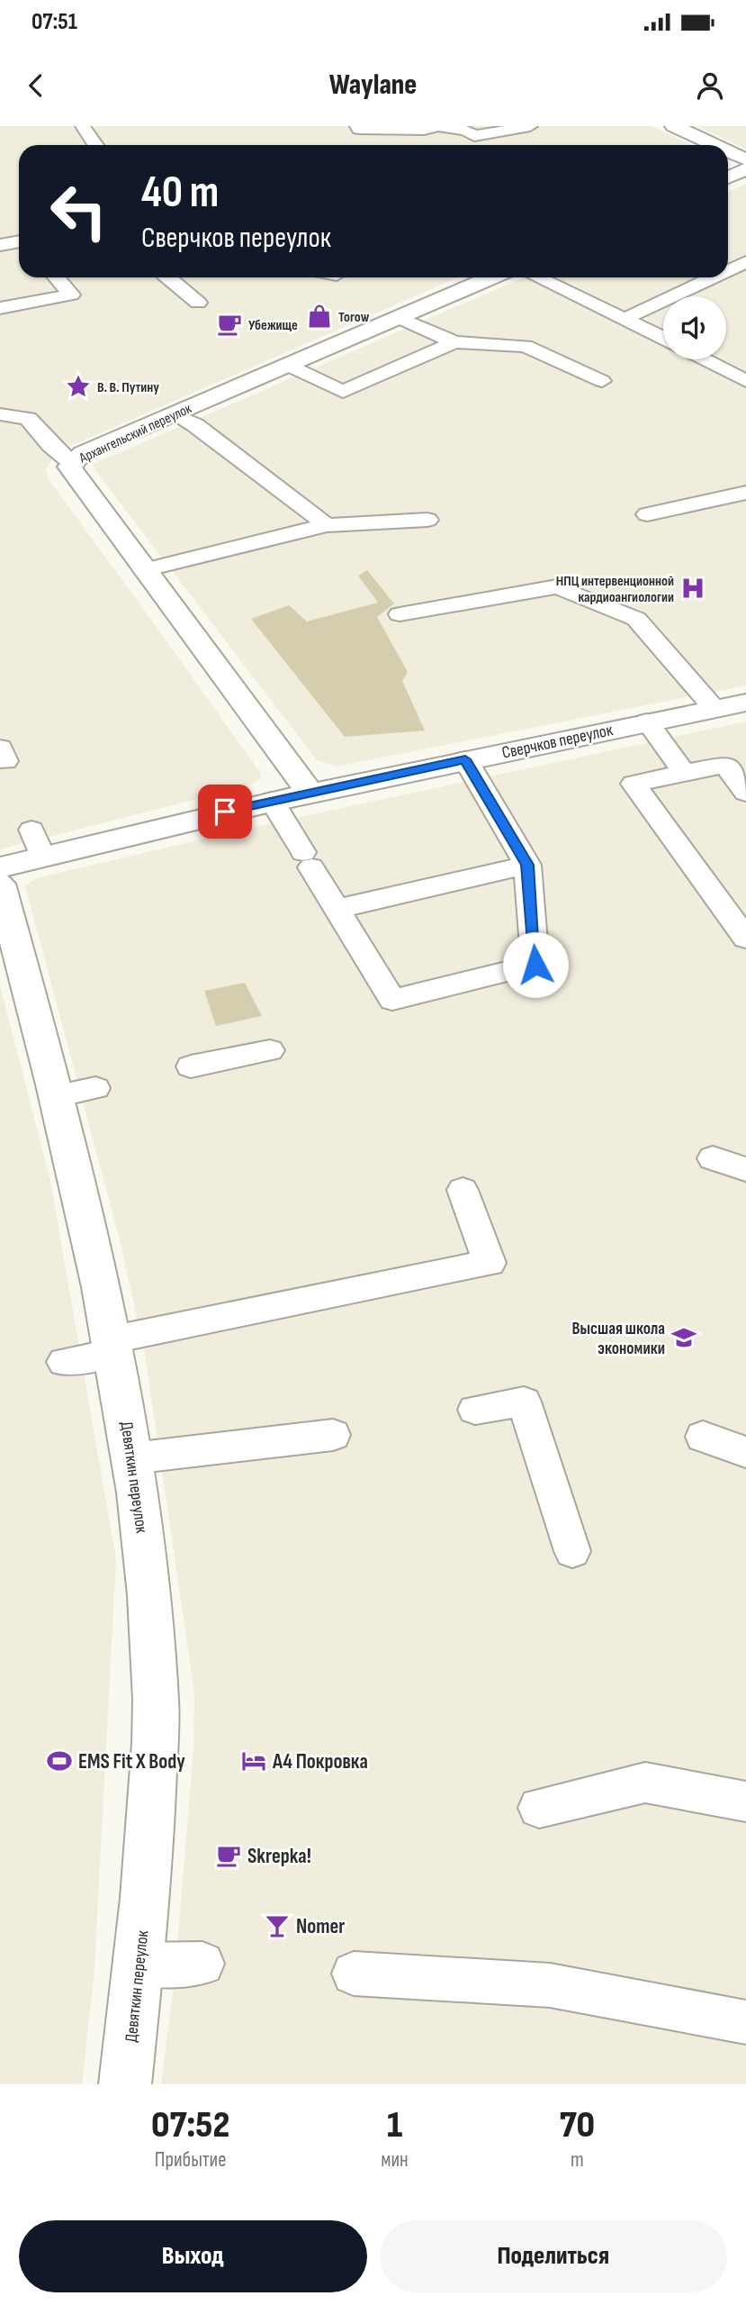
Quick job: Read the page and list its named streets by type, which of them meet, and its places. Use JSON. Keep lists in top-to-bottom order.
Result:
{
  "streets": {
    "street": ["Архангельский переулок", "Сверчков переулок", "Девяткин переулок"]
  },
  "crossings": [
    ["Архангельский переулок", "Сверчков переулок"]
  ],
  "places": {
    "shop": ["Torow"],
    "cafe": ["Убежище", "Skrepka!"],
    "place": ["В. В. Путину"],
    "hospital": ["НПЦ интервенционной кардиоангиологии"],
    "school or university": ["Высшая школа экономики"],
    "sports": ["EMS Fit X Body"],
    "hotel": ["А4 Покровка"],
    "bar": ["Nomer"]
  },
  "page": {
    "status": "07:51",
    "header": "Waylane",
    "turn": ["40 m", "Сверчков переулок"],
    "eta": [
      "07:52",
      "Прибытие",
      "1",
      "мин",
      "70",
      "m"
    ],
    "buttons": ["Выход", "Поделиться"]
  }
}
